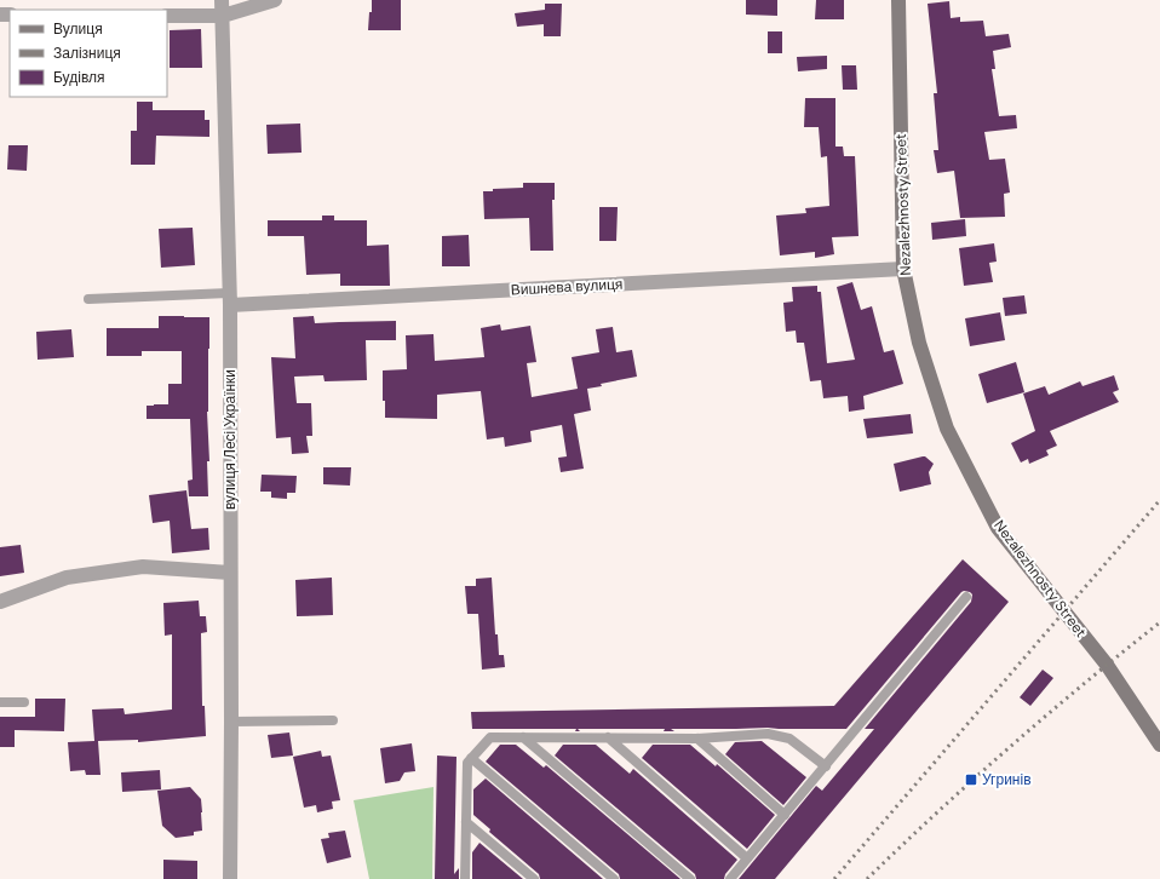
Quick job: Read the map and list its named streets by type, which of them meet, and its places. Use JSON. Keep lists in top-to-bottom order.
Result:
{
  "streets": {
    "street": ["Nezalezhnosty Street", "Вишнева вулиця", "вулиця Лесі Українки"]
  },
  "crossings": [
    ["Nezalezhnosty Street", "Вишнева вулиця"],
    ["Вишнева вулиця", "вулиця Лесі Українки"]
  ],
  "places": {
    "transit": ["Угринів"]
  },
  "legend": ["Вулиця", "Залізниця", "Будівля"]
}
